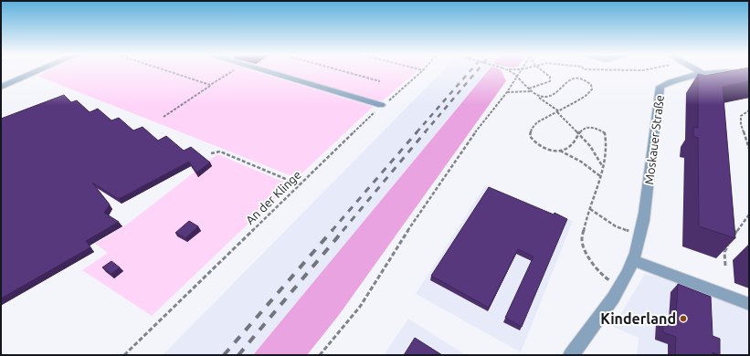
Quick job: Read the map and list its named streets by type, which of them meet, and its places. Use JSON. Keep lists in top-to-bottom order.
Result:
{
  "streets": {
    "street": ["Moskauer Straße"],
    "path": ["An der Klinge"]
  },
  "places": ["Kinderland"]
}
